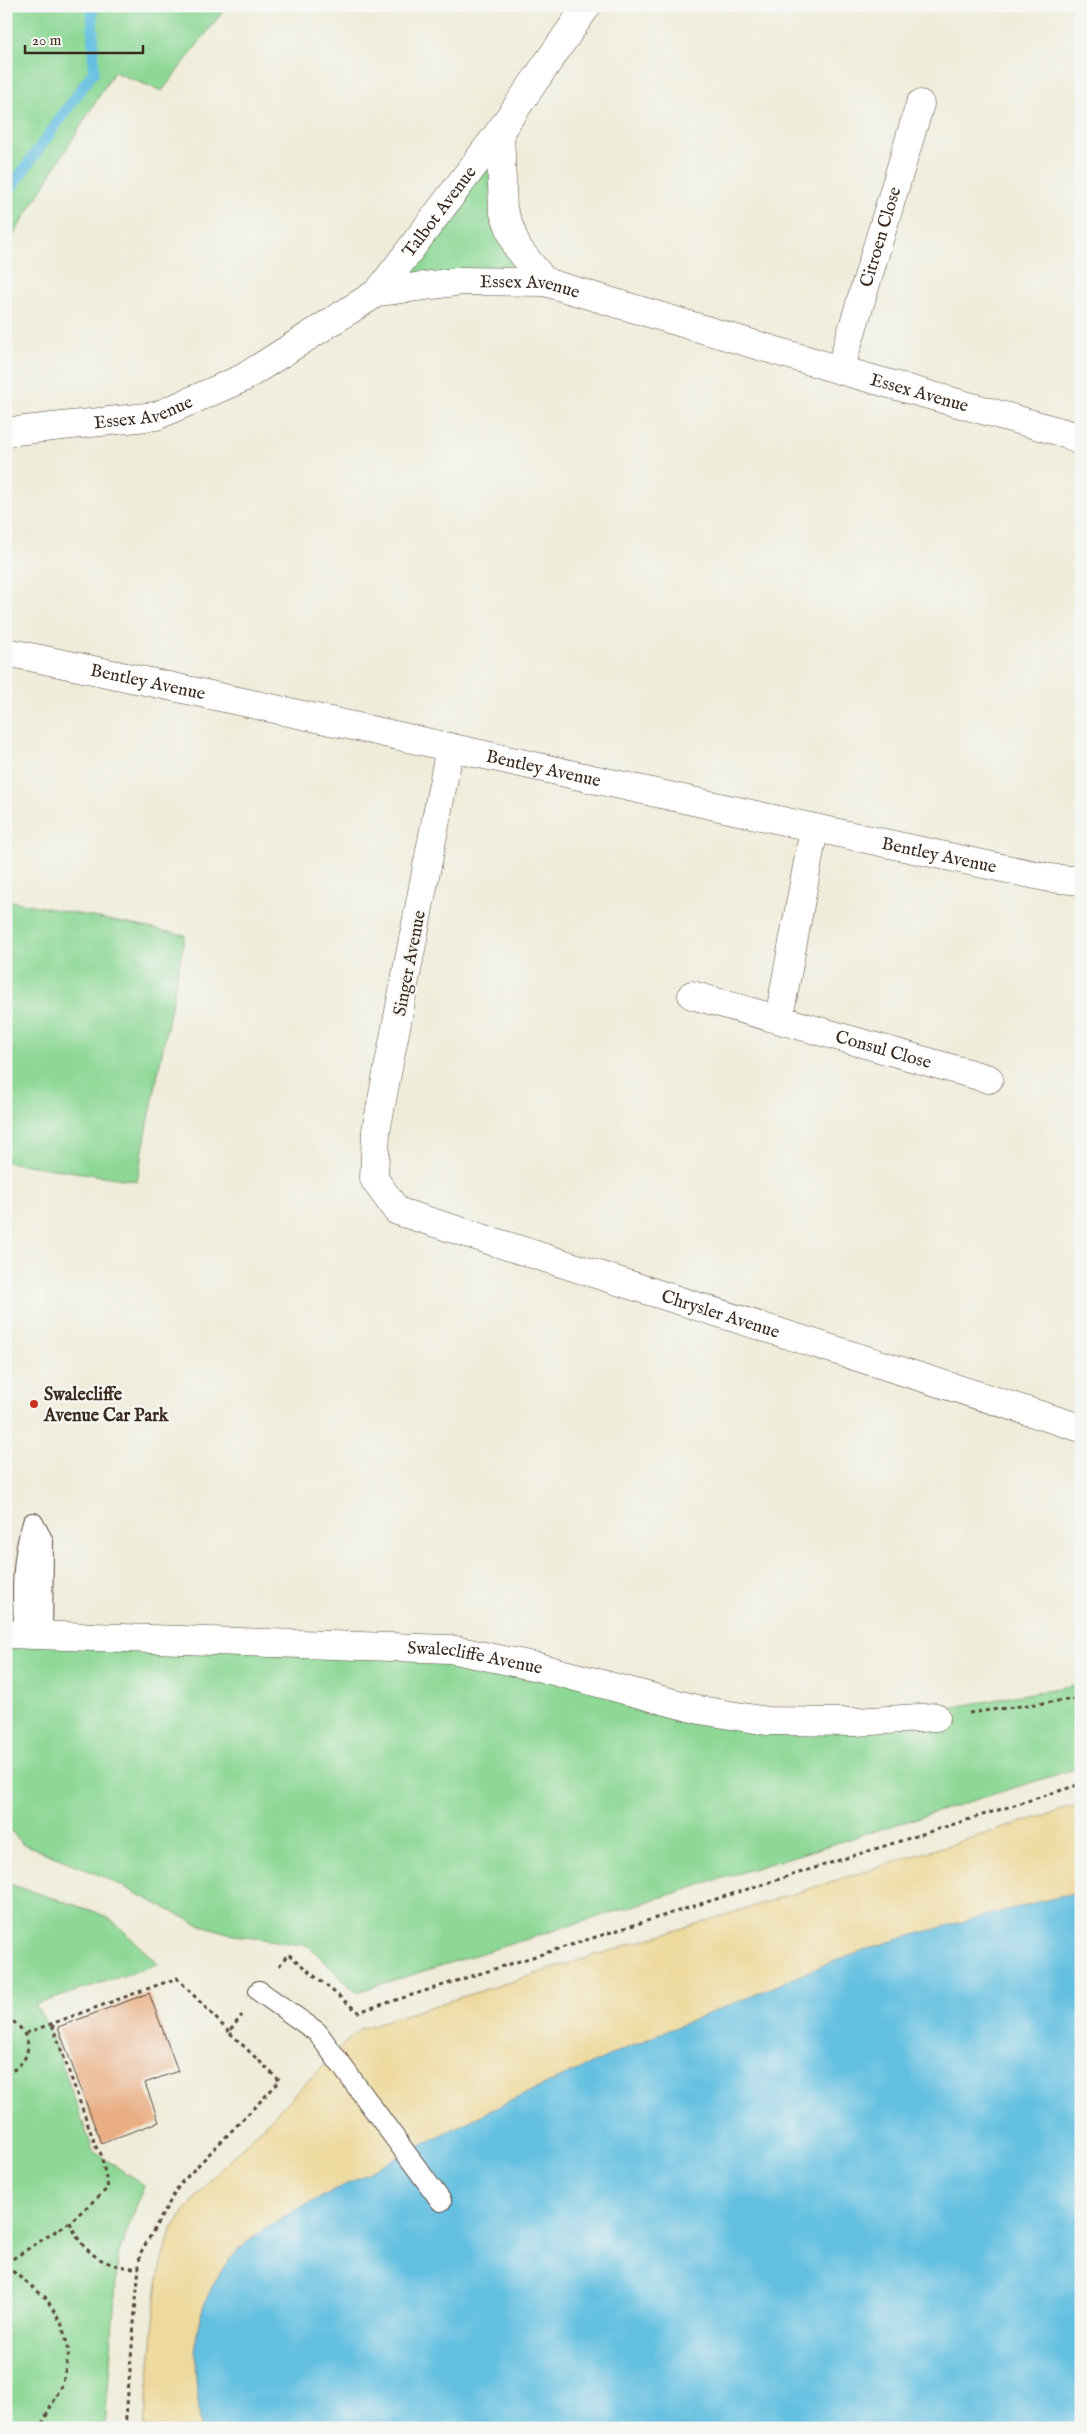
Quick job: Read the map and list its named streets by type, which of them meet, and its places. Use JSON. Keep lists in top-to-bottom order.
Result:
{
  "streets": {
    "street": [
      "Talbot Avenue",
      "Citroen Close",
      "Essex Avenue",
      "Bentley Avenue",
      "Singer Avenue",
      "Consul Close",
      "Chrysler Avenue",
      "Swalecliffe Avenue"
    ]
  },
  "crossings": [
    ["Talbot Avenue", "Essex Avenue"],
    ["Citroen Close", "Essex Avenue"],
    ["Bentley Avenue", "Singer Avenue"],
    ["Singer Avenue", "Chrysler Avenue"]
  ],
  "places": ["Swalecliffe Avenue Car Park"],
  "scale_bar": "20 m"
}
